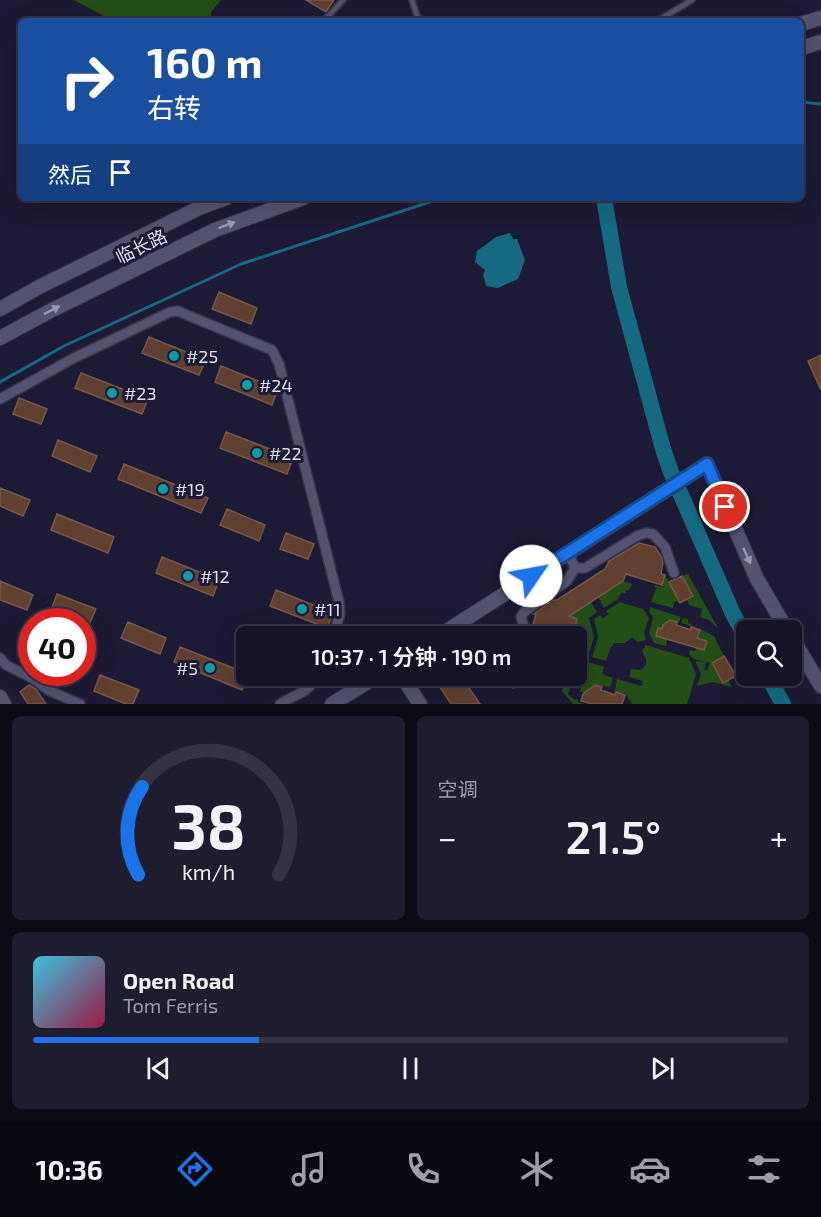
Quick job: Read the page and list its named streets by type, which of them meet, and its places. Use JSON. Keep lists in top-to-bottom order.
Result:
{
  "streets": {
    "street": ["临长路"]
  },
  "places": [
    "#25",
    "#24",
    "#23",
    "#22",
    "#19",
    "#12",
    "#11",
    "#5"
  ],
  "page": {
    "turn": ["160 m", "右转"],
    "then": "然后",
    "limit": "40",
    "trip": "10:37 · 1 分钟 · 190 m",
    "tile": "空调",
    "heat": ["−", "21.5°", "+"],
    "song": ["Open Road", "Tom Ferris"],
    "tabs": "10:36",
    "gauge": ["38", "km/h"]
  }
}
